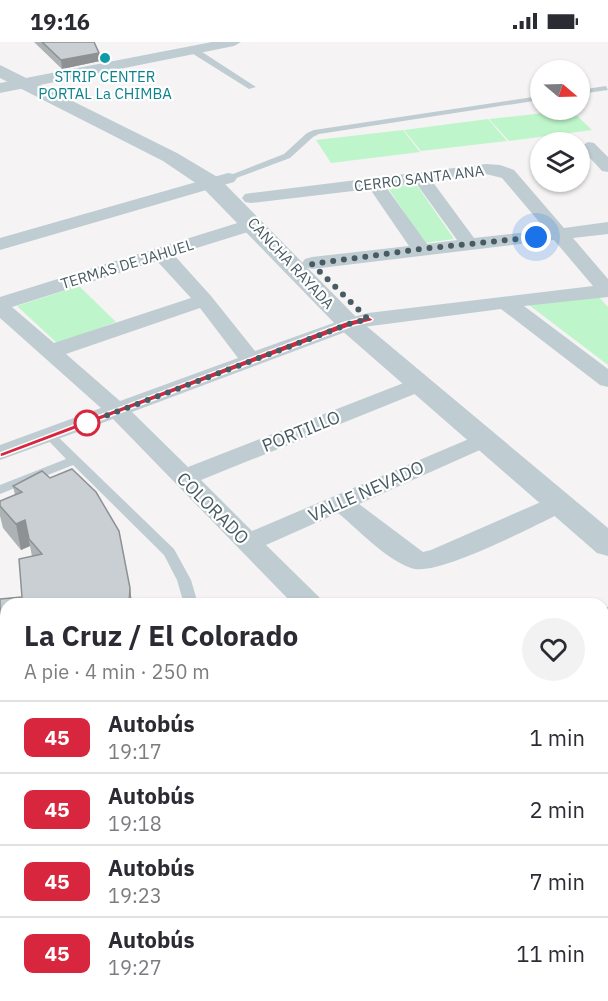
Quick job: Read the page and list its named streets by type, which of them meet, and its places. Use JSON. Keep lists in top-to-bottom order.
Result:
{
  "streets": {
    "street": [
      "CERRO SANTA ANA",
      "CANCHA RAYADA",
      "TERMAS DE JAHUEL",
      "PORTILLO",
      "VALLE NEVADO",
      "COLORADO"
    ]
  },
  "crossings": [
    ["CERRO SANTA ANA", "CANCHA RAYADA"],
    ["CANCHA RAYADA", "TERMAS DE JAHUEL"],
    ["CANCHA RAYADA", "PORTILLO"],
    ["CANCHA RAYADA", "VALLE NEVADO"],
    ["TERMAS DE JAHUEL", "COLORADO"],
    ["PORTILLO", "COLORADO"],
    ["VALLE NEVADO", "COLORADO"]
  ],
  "places": ["STRIP CENTER PORTAL La CHIMBA"],
  "lines": ["bus line 45"],
  "north": "right",
  "page": {
    "status": "19:16",
    "heading": ["La Cruz / El Colorado", "A pie · 4 min · 250 m"],
    "list": [
      {
        "mark": "45",
        "name": "Autobús",
        "note": "19:17",
        "value": "1 min"
      },
      {
        "mark": "45",
        "name": "Autobús",
        "note": "19:18",
        "value": "2 min"
      },
      {
        "mark": "45",
        "name": "Autobús",
        "note": "19:23",
        "value": "7 min"
      },
      {
        "mark": "45",
        "name": "Autobús",
        "note": "19:27",
        "value": "11 min"
      }
    ]
  }
}
